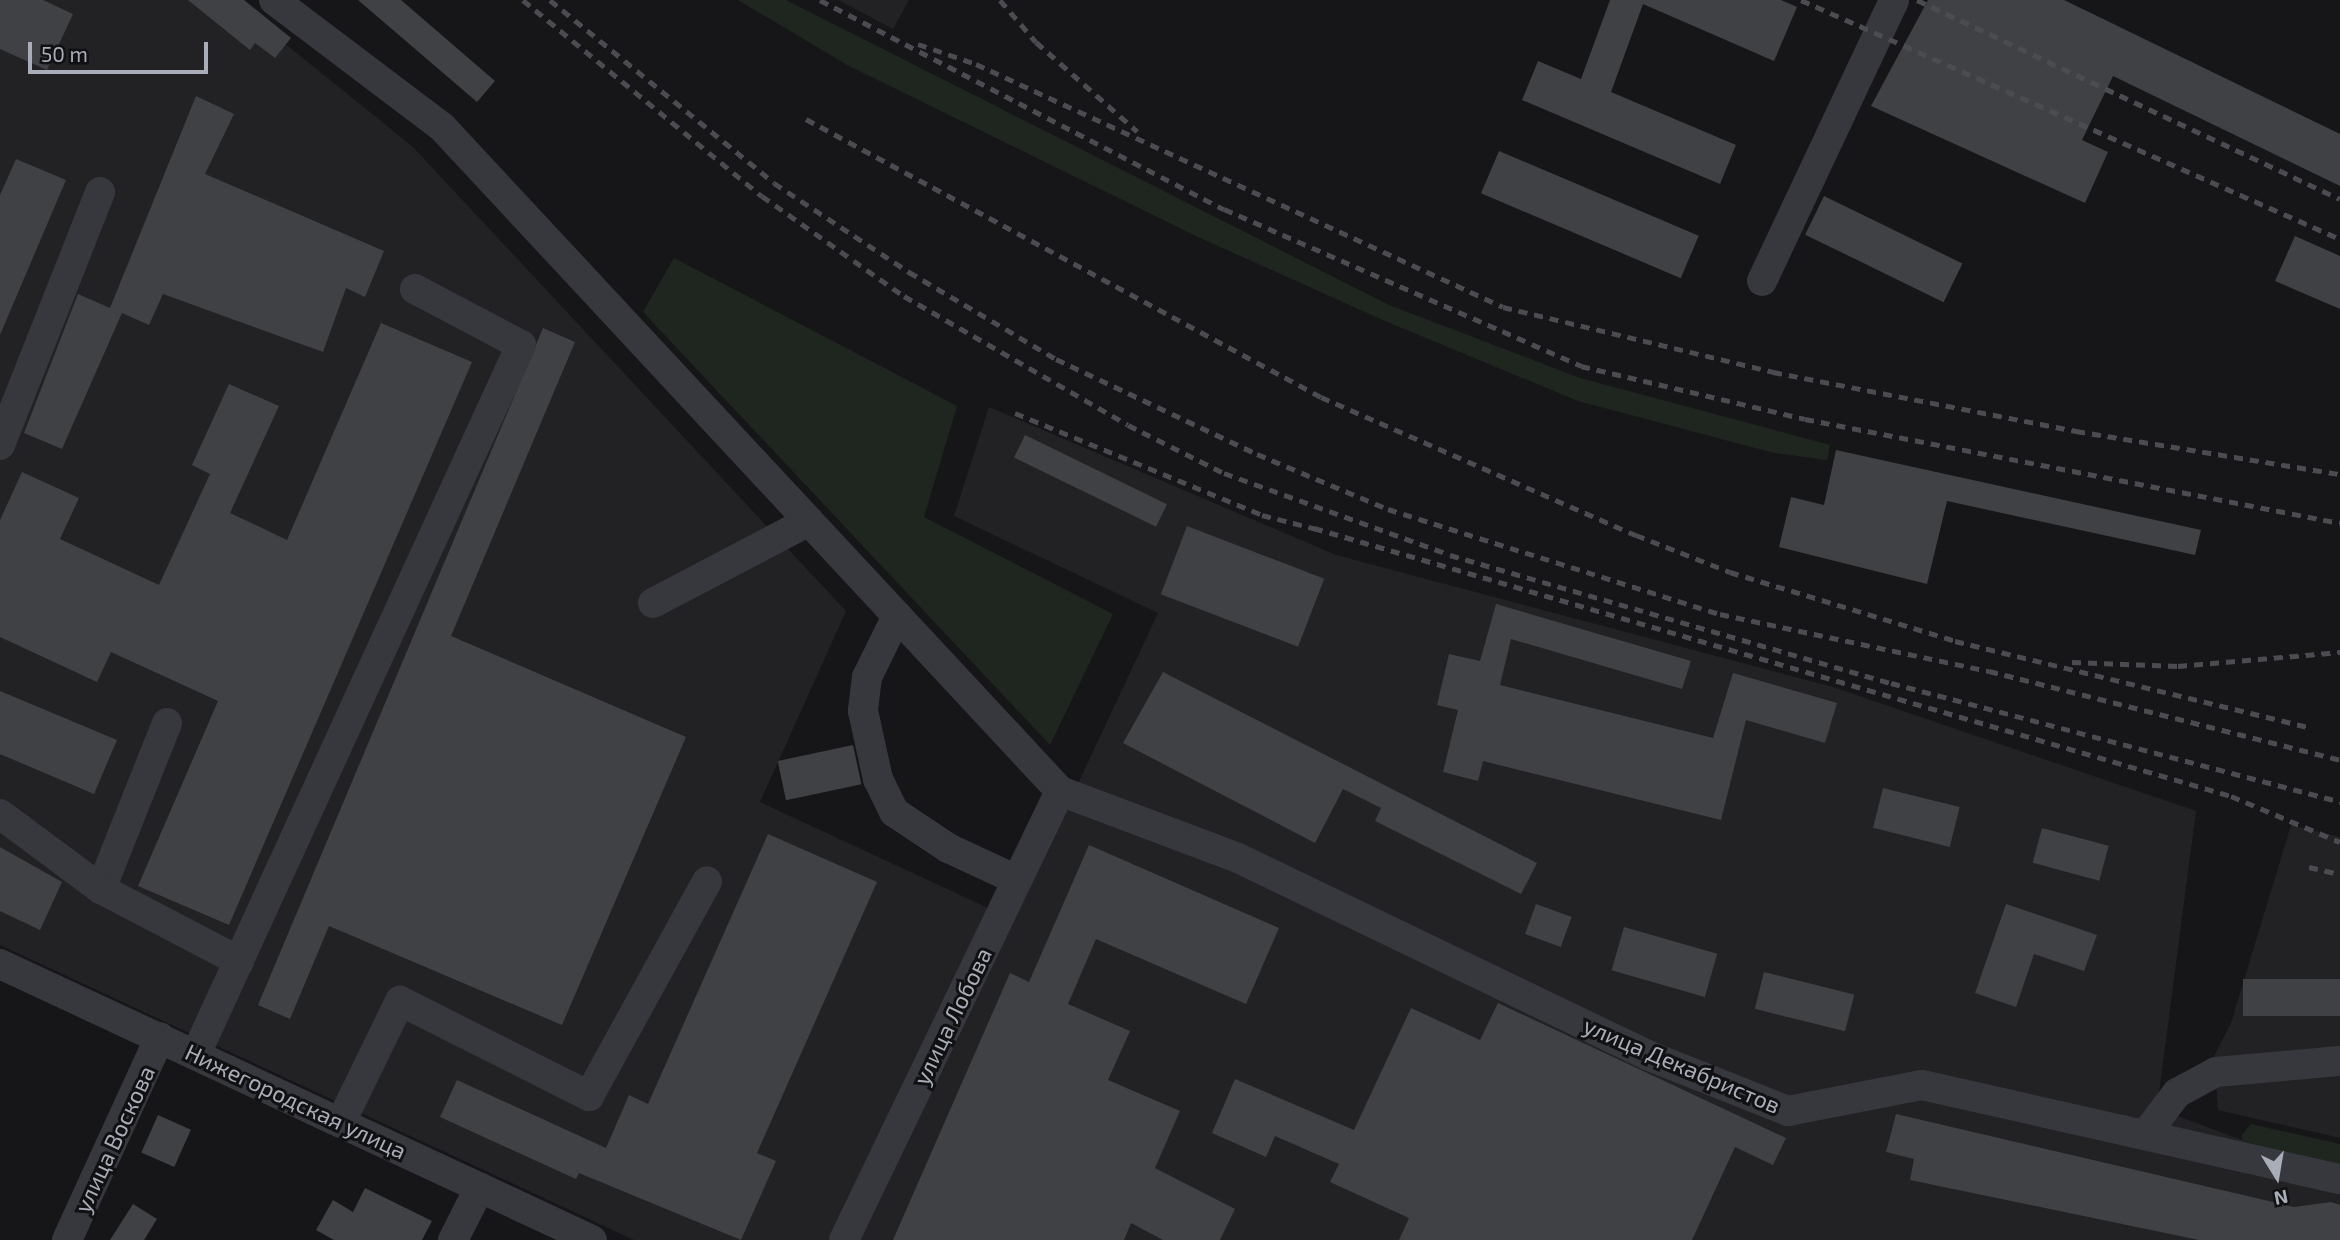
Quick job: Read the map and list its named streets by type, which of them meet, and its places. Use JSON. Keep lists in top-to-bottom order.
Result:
{
  "streets": {
    "street": [
      "улица Лобова",
      "улица Декабристов",
      "Нижегородская улица",
      "улица Воскова"
    ]
  },
  "crossings": [
    ["улица Лобова", "улица Декабристов"],
    ["Нижегородская улица", "улица Воскова"]
  ],
  "scale_bar": "50 m",
  "north": "bottom"
}
